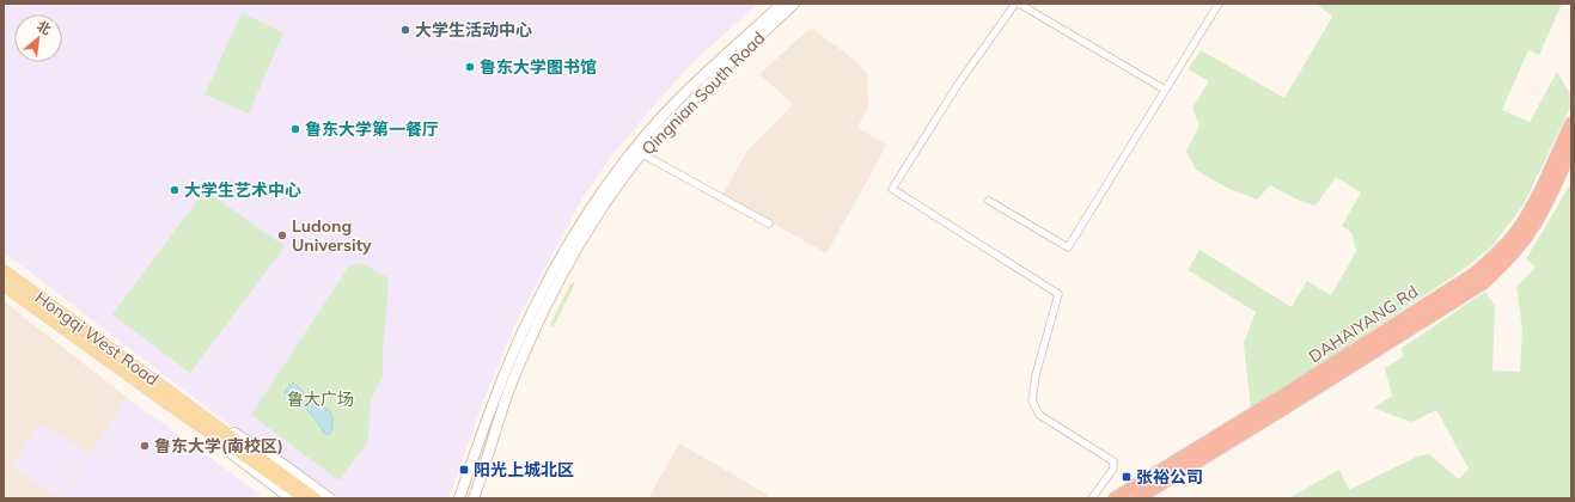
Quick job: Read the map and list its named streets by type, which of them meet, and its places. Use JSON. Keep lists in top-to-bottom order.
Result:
{
  "streets": {
    "highway": ["DAHAIYANG Rd"],
    "main road": ["Qingnian South Road", "Hongqi West Road"]
  },
  "parks": ["鲁大广场"],
  "places": {
    "other": [
      "大学生活动中心",
      "鲁东大学图书馆",
      "鲁东大学第一餐厅",
      "大学生艺术中心",
      "Ludong University",
      "鲁东大学(南校区)"
    ],
    "transit": ["阳光上城北区", "张裕公司"]
  },
  "north": "top right"
}
